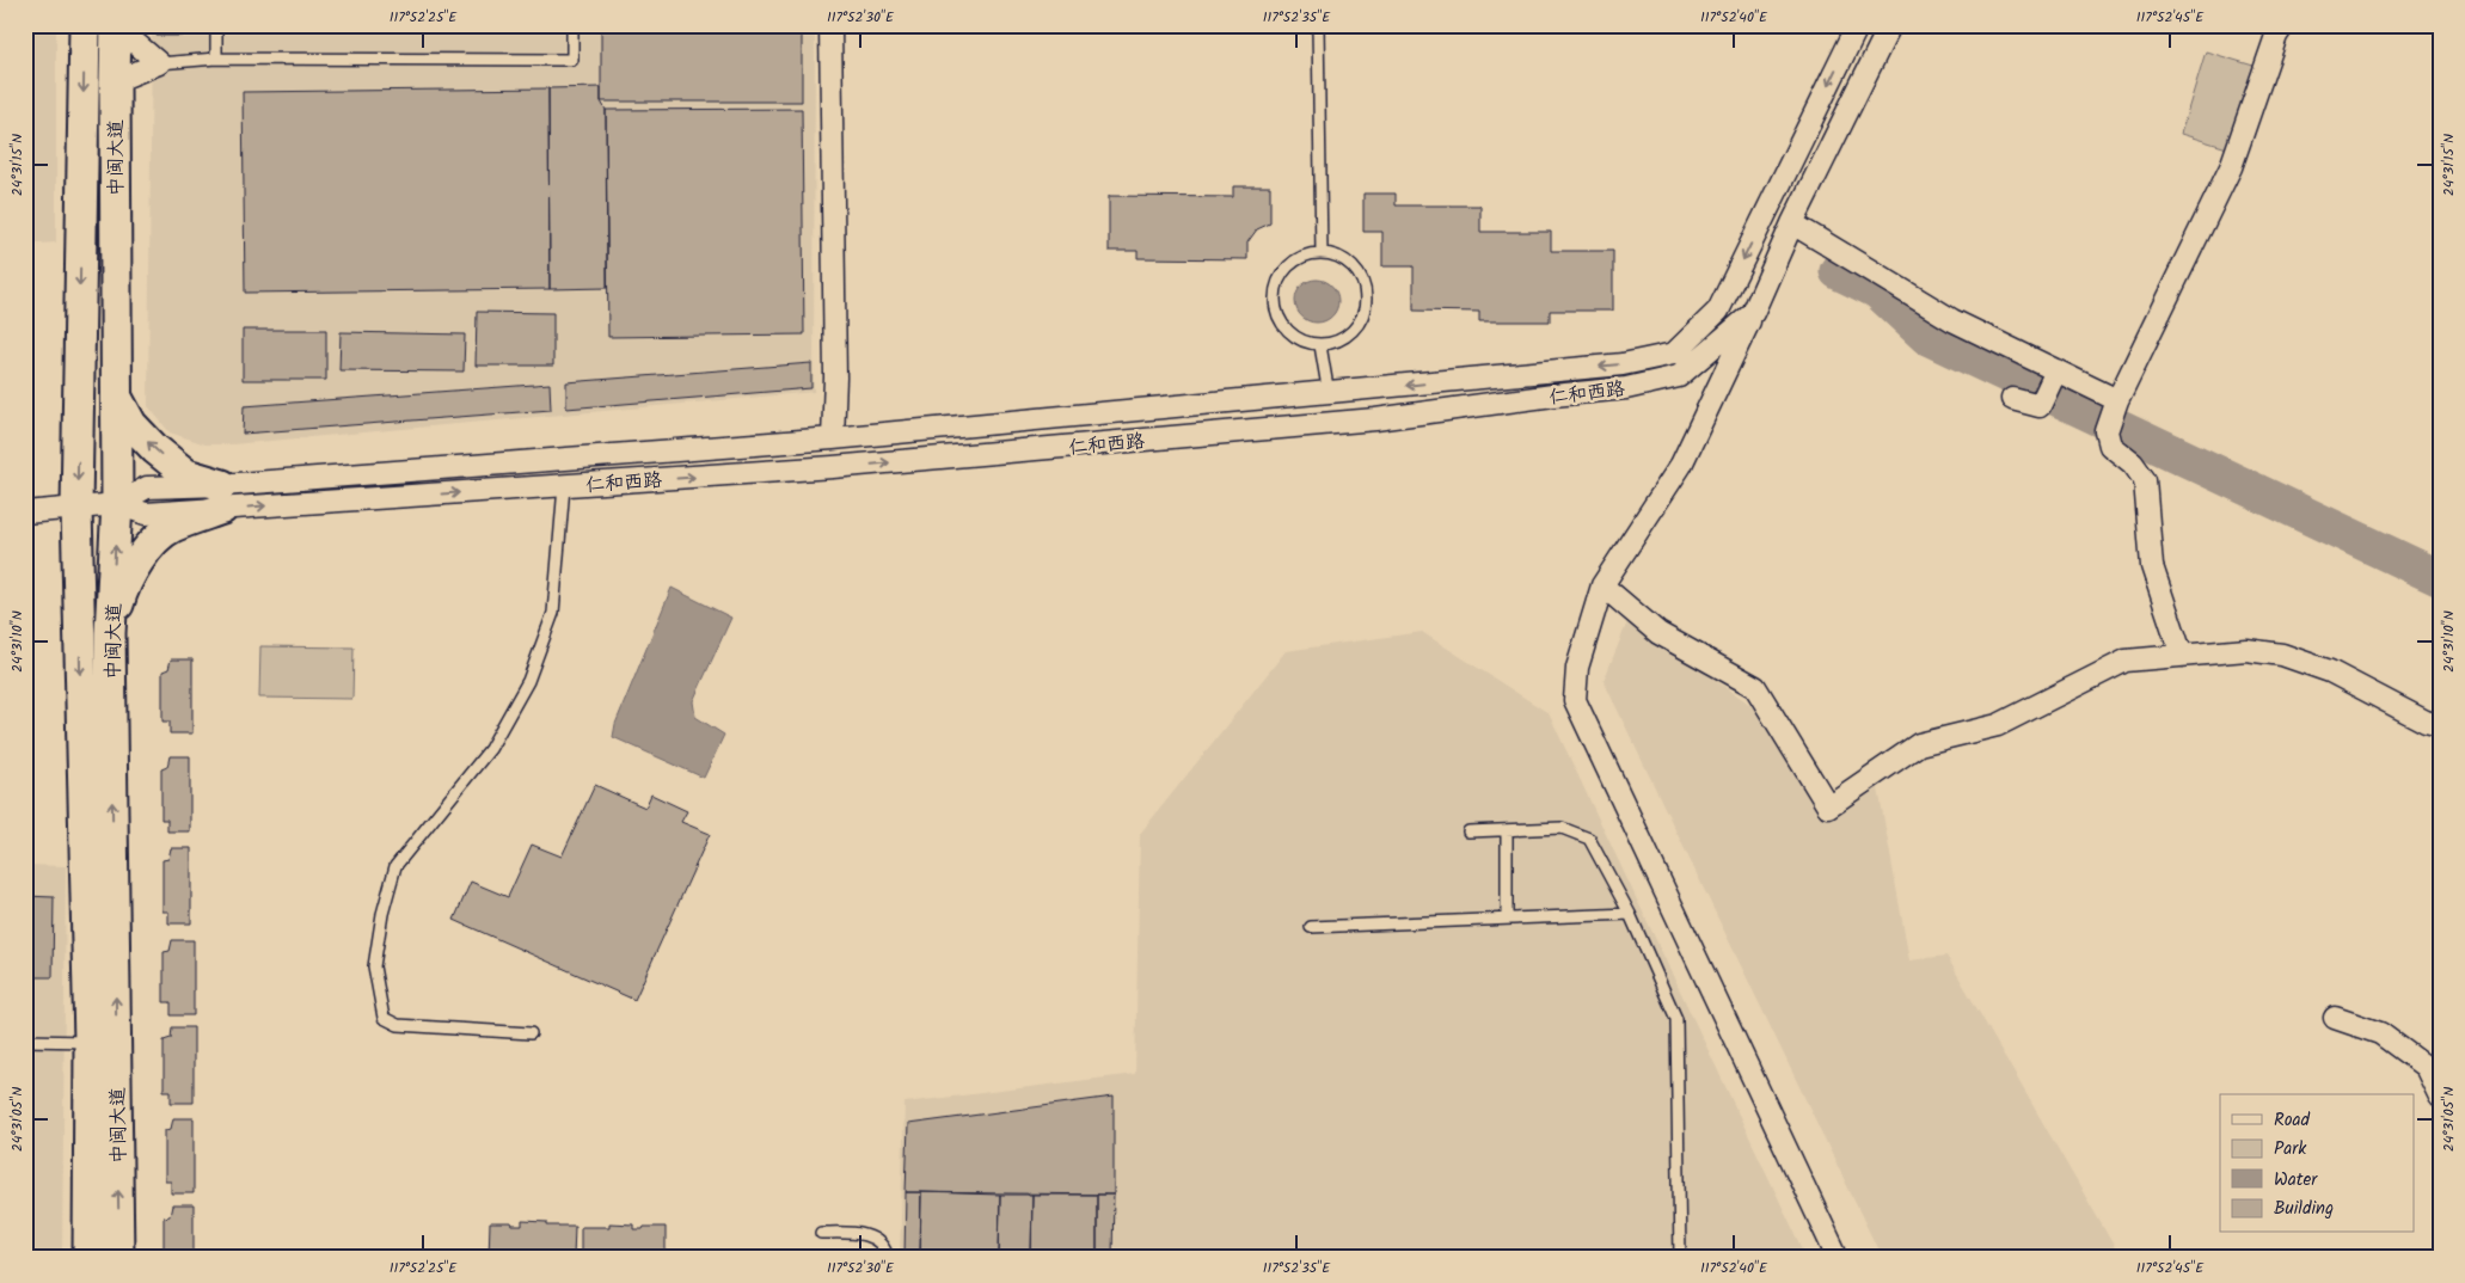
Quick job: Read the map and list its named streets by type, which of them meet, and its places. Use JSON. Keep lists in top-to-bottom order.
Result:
{
  "streets": {
    "main road": ["中闽大道"],
    "street": ["仁和西路"]
  },
  "crossings": [
    ["中闽大道", "仁和西路"]
  ],
  "legend": [
    "Road",
    "Park",
    "Water",
    "Building"
  ],
  "coordinates": [
    "117°52'25\"E",
    "117°52'30\"E",
    "117°52'35\"E",
    "117°52'40\"E",
    "117°52'45\"E",
    "24°31'15\"N",
    "24°31'10\"N",
    "24°31'05\"N"
  ]
}
